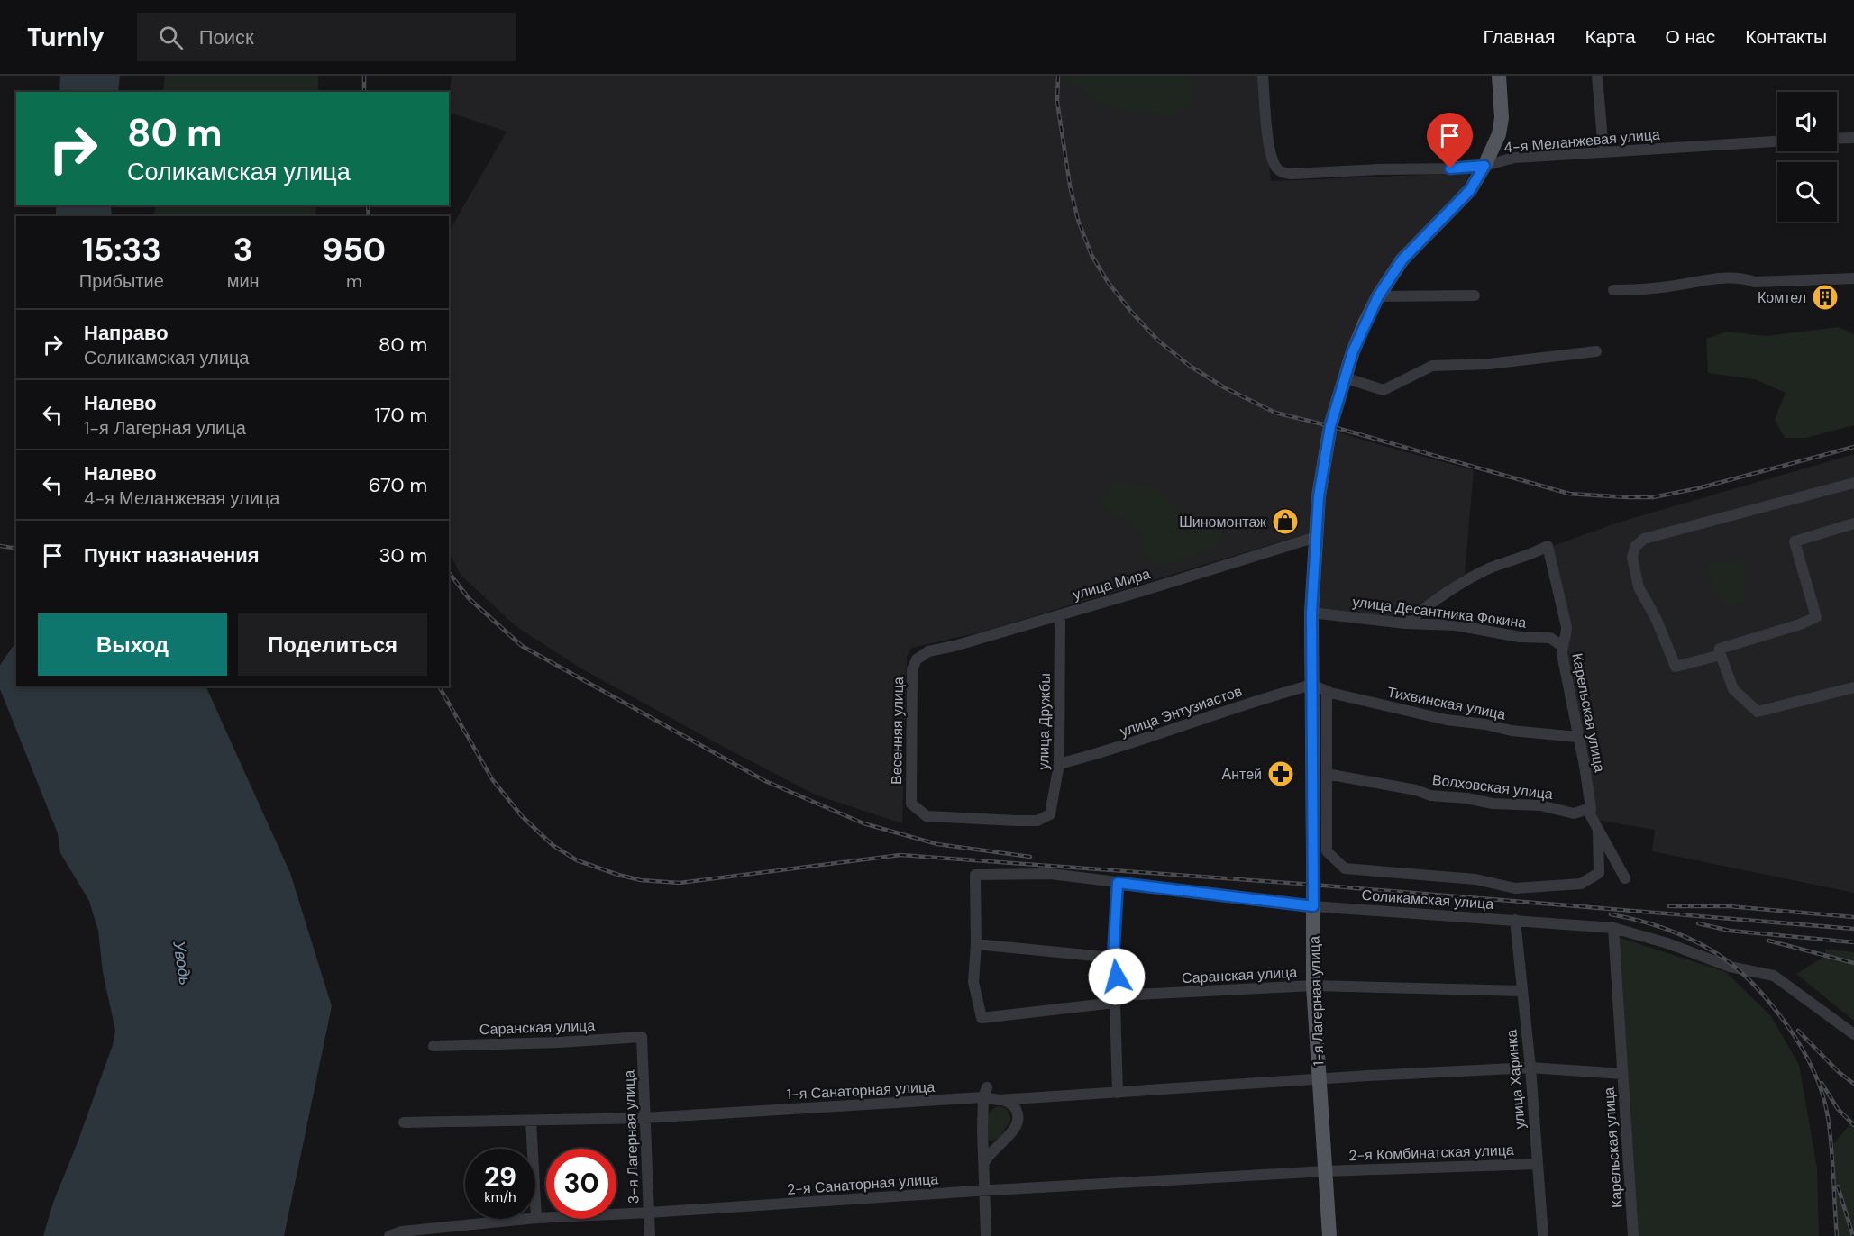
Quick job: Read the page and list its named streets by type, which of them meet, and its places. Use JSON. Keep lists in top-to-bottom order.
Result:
{
  "streets": {
    "main road": ["1-я Лагерная улица"],
    "street": [
      "4-я Меланжевая улица",
      "улица Мира",
      "улица Десантника Фокина",
      "Тихвинская улица",
      "улица Энтузиастов",
      "Карельская улица",
      "улица Дружбы",
      "Весенняя улица",
      "Волховская улица",
      "Соликамская улица",
      "Саранская улица",
      "улица Харинка",
      "1-я Санаторная улица",
      "3-я Лагерная улица",
      "2-я Комбинатская улица",
      "2-я Санаторная улица"
    ]
  },
  "crossings": [
    ["4-я Меланжевая улица", "1-я Лагерная улица"],
    ["улица Мира", "улица Дружбы"],
    ["улица Мира", "Весенняя улица"],
    ["улица Мира", "1-я Лагерная улица"],
    ["улица Десантника Фокина", "Карельская улица"],
    ["улица Десантника Фокина", "1-я Лагерная улица"],
    ["Тихвинская улица", "улица Энтузиастов"],
    ["Тихвинская улица", "Карельская улица"],
    ["Тихвинская улица", "1-я Лагерная улица"],
    ["улица Энтузиастов", "улица Дружбы"],
    ["улица Энтузиастов", "1-я Лагерная улица"],
    ["Карельская улица", "Волховская улица"],
    ["Карельская улица", "Соликамская улица"],
    ["Карельская улица", "1-я Санаторная улица"],
    ["улица Дружбы", "Весенняя улица"],
    ["Соликамская улица", "Саранская улица"],
    ["Соликамская улица", "1-я Лагерная улица"],
    ["Соликамская улица", "улица Харинка"],
    ["Саранская улица", "1-я Лагерная улица"],
    ["Саранская улица", "улица Харинка"],
    ["Саранская улица", "3-я Лагерная улица"],
    ["1-я Лагерная улица", "1-я Санаторная улица"],
    ["1-я Лагерная улица", "2-я Комбинатская улица"],
    ["1-я Лагерная улица", "2-я Санаторная улица"],
    ["улица Харинка", "1-я Санаторная улица"],
    ["улица Харинка", "2-я Комбинатская улица"],
    ["1-я Санаторная улица", "3-я Лагерная улица"],
    ["3-я Лагерная улица", "2-я Санаторная улица"],
    ["2-я Комбинатская улица", "2-я Санаторная улица"]
  ],
  "water": ["Уводь"],
  "places": {
    "building": ["Комтел"],
    "shop": ["Шиномонтаж"],
    "pharmacy": ["Антей"]
  },
  "page": {
    "header": "Turnly",
    "search": "Поиск",
    "nav": [
      "Главная",
      "Карта",
      "О нас",
      "Контакты"
    ],
    "turn": ["80 m", "Соликамская улица"],
    "eta": [
      "15:33",
      "Прибытие",
      "3",
      "мин",
      "950",
      "m"
    ],
    "list": [
      {
        "name": "Направо",
        "note": "Соликамская улица",
        "value": "80 m"
      },
      {
        "name": "Налево",
        "note": "1-я Лагерная улица",
        "value": "170 m"
      },
      {
        "name": "Налево",
        "note": "4-я Меланжевая улица",
        "value": "670 m"
      },
      {
        "name": "Пункт назначения",
        "value": "30 m"
      }
    ],
    "buttons": ["Выход", "Поделиться"],
    "speed": "29 km/h",
    "limit": "30"
  }
}
